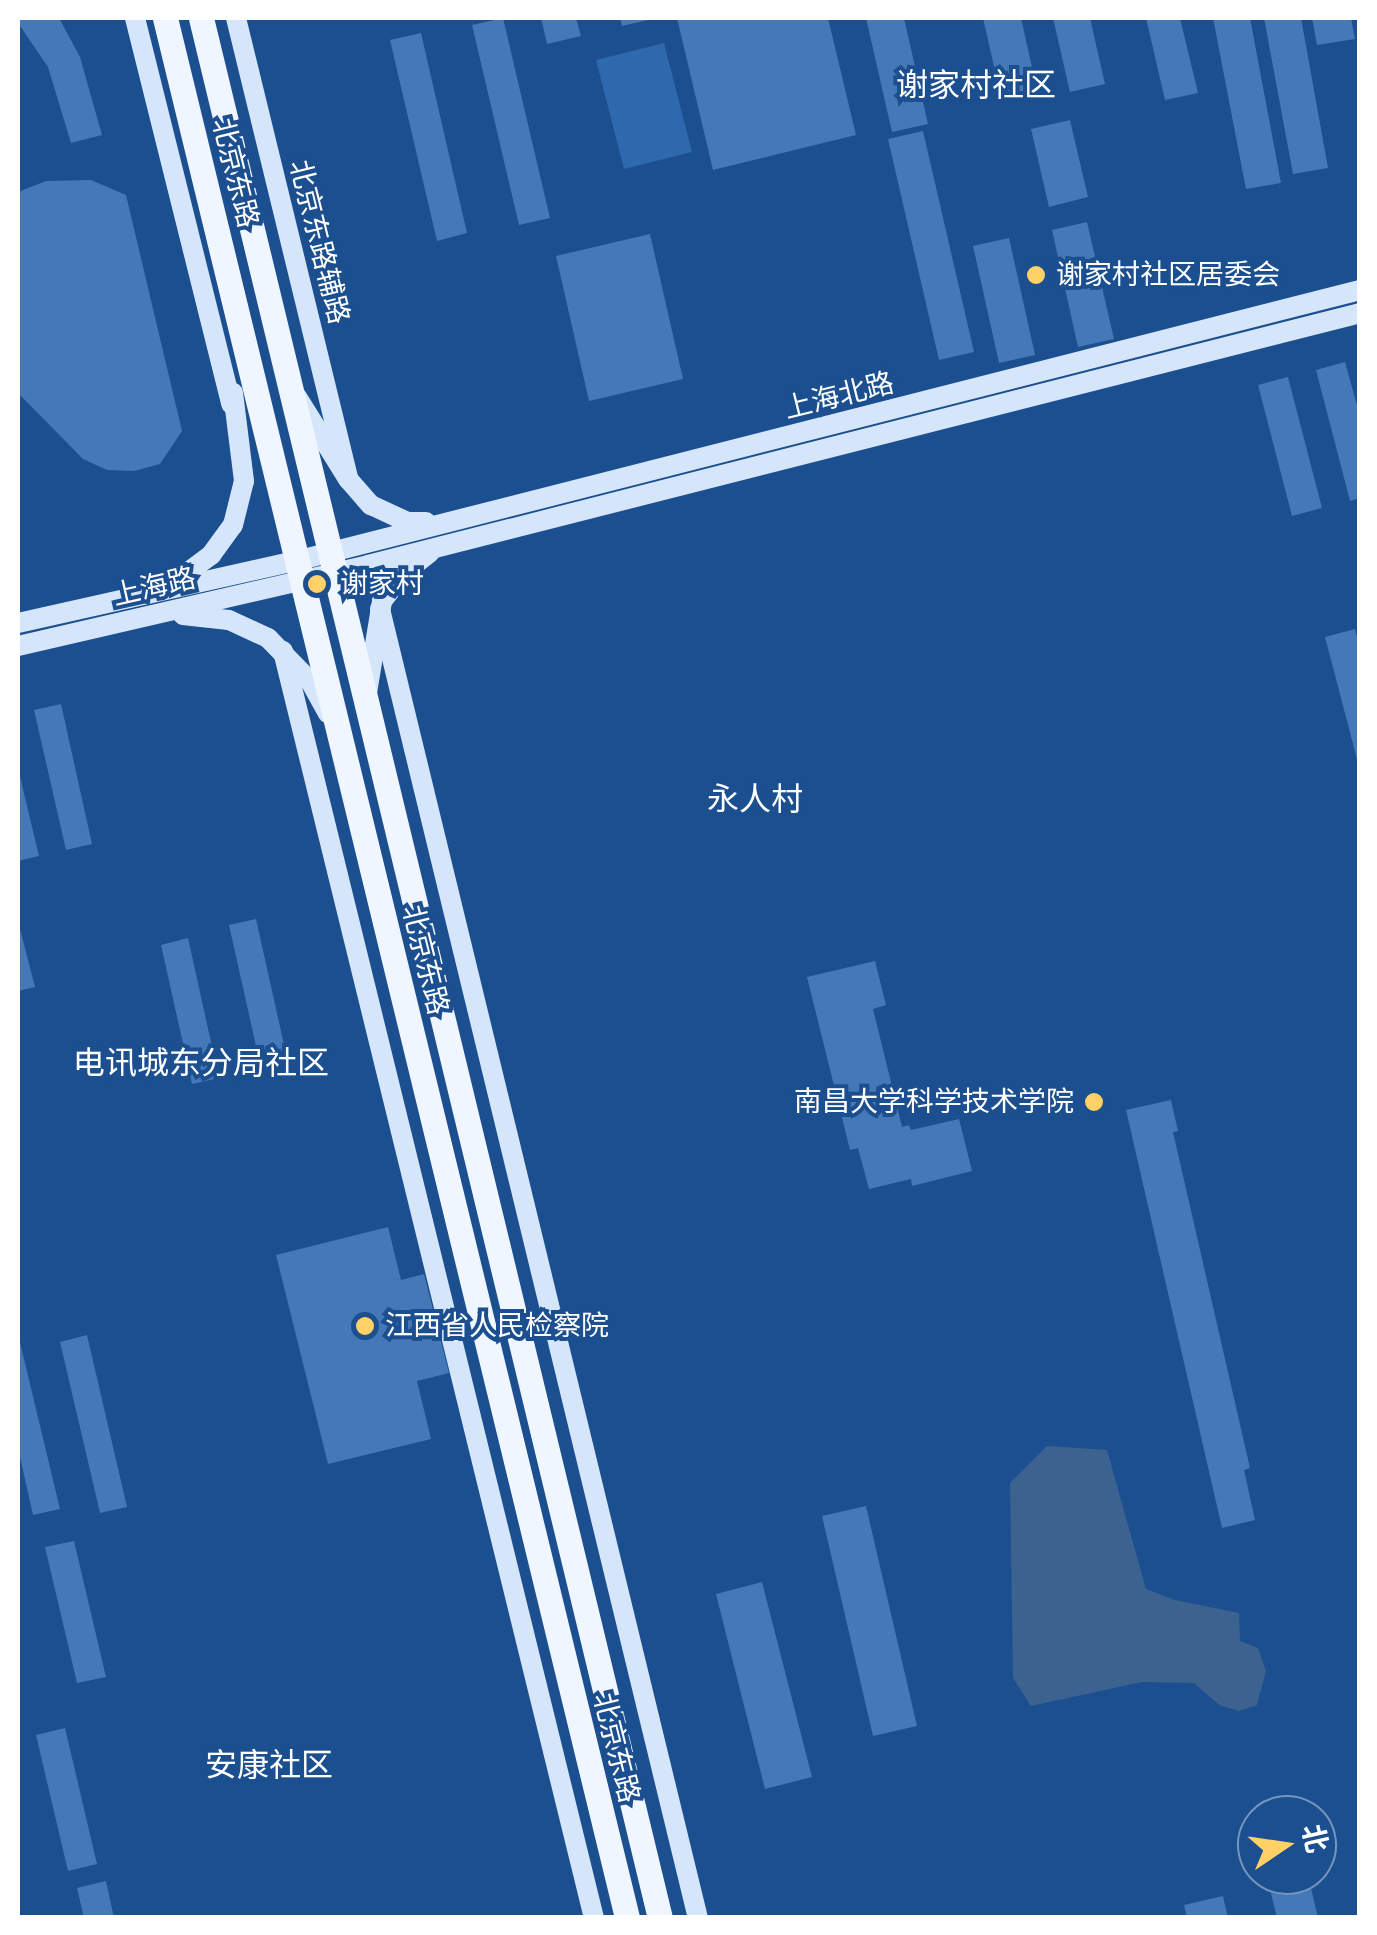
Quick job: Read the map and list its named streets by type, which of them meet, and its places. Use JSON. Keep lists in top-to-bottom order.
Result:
{
  "streets": {
    "main road": [
      "北京东路",
      "北京东路辅路",
      "上海北路",
      "上海路"
    ]
  },
  "crossings": [
    ["北京东路", "上海北路"],
    ["北京东路", "上海路"],
    ["上海北路", "上海路"]
  ],
  "districts": [
    "谢家村社区",
    "永人村",
    "电讯城东分局社区",
    "安康社区"
  ],
  "places": [
    "谢家村社区居委会",
    "谢家村",
    "南昌大学科学技术学院",
    "江西省人民检察院"
  ],
  "north": "right"
}
